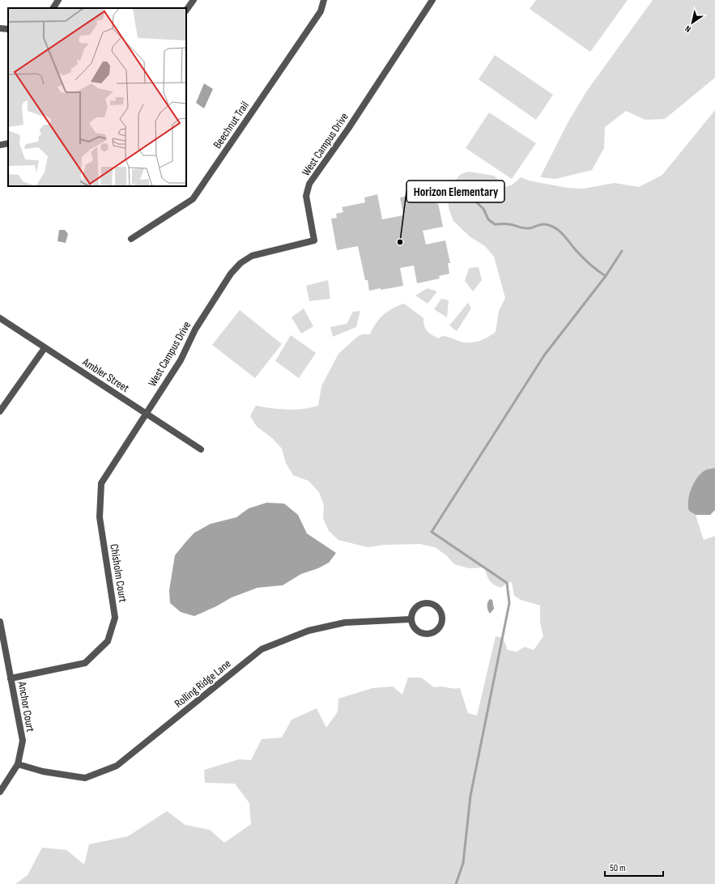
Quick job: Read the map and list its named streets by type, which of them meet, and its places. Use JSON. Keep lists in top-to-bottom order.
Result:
{
  "streets": {
    "street": [
      "Beechnut Trail",
      "West Campus Drive",
      "Ambler Street",
      "Chisholm Court",
      "Rolling Ridge Lane",
      "Anchor Court"
    ]
  },
  "crossings": [
    ["West Campus Drive", "Ambler Street"],
    ["West Campus Drive", "Chisholm Court"],
    ["Ambler Street", "Chisholm Court"],
    ["Chisholm Court", "Anchor Court"],
    ["Rolling Ridge Lane", "Anchor Court"]
  ],
  "places": ["Horizon Elementary"],
  "scale_bar": "50 m",
  "north": "bottom left"
}
